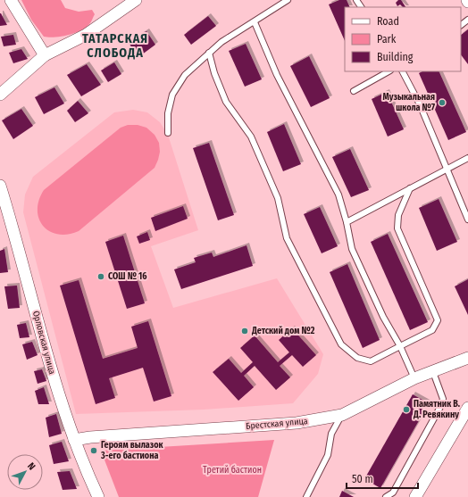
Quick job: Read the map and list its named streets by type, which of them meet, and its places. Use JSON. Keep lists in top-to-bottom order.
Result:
{
  "streets": {
    "street": ["Орловская улица", "Брестская улица"]
  },
  "crossings": [
    ["Орловская улица", "Брестская улица"]
  ],
  "districts": ["ТАТАРСКАЯ СЛОБОДА"],
  "parks": ["Третий бастион"],
  "places": [
    "Музыкальная школа №7",
    "СОШ № 16",
    "Детский дом №2",
    "Памятник В. Д. Ревякину",
    "Героям вылазок 3-его бастиона"
  ],
  "legend": ["Road", "Park", "Building"],
  "scale_bar": "50 m",
  "north": "top right"
}
